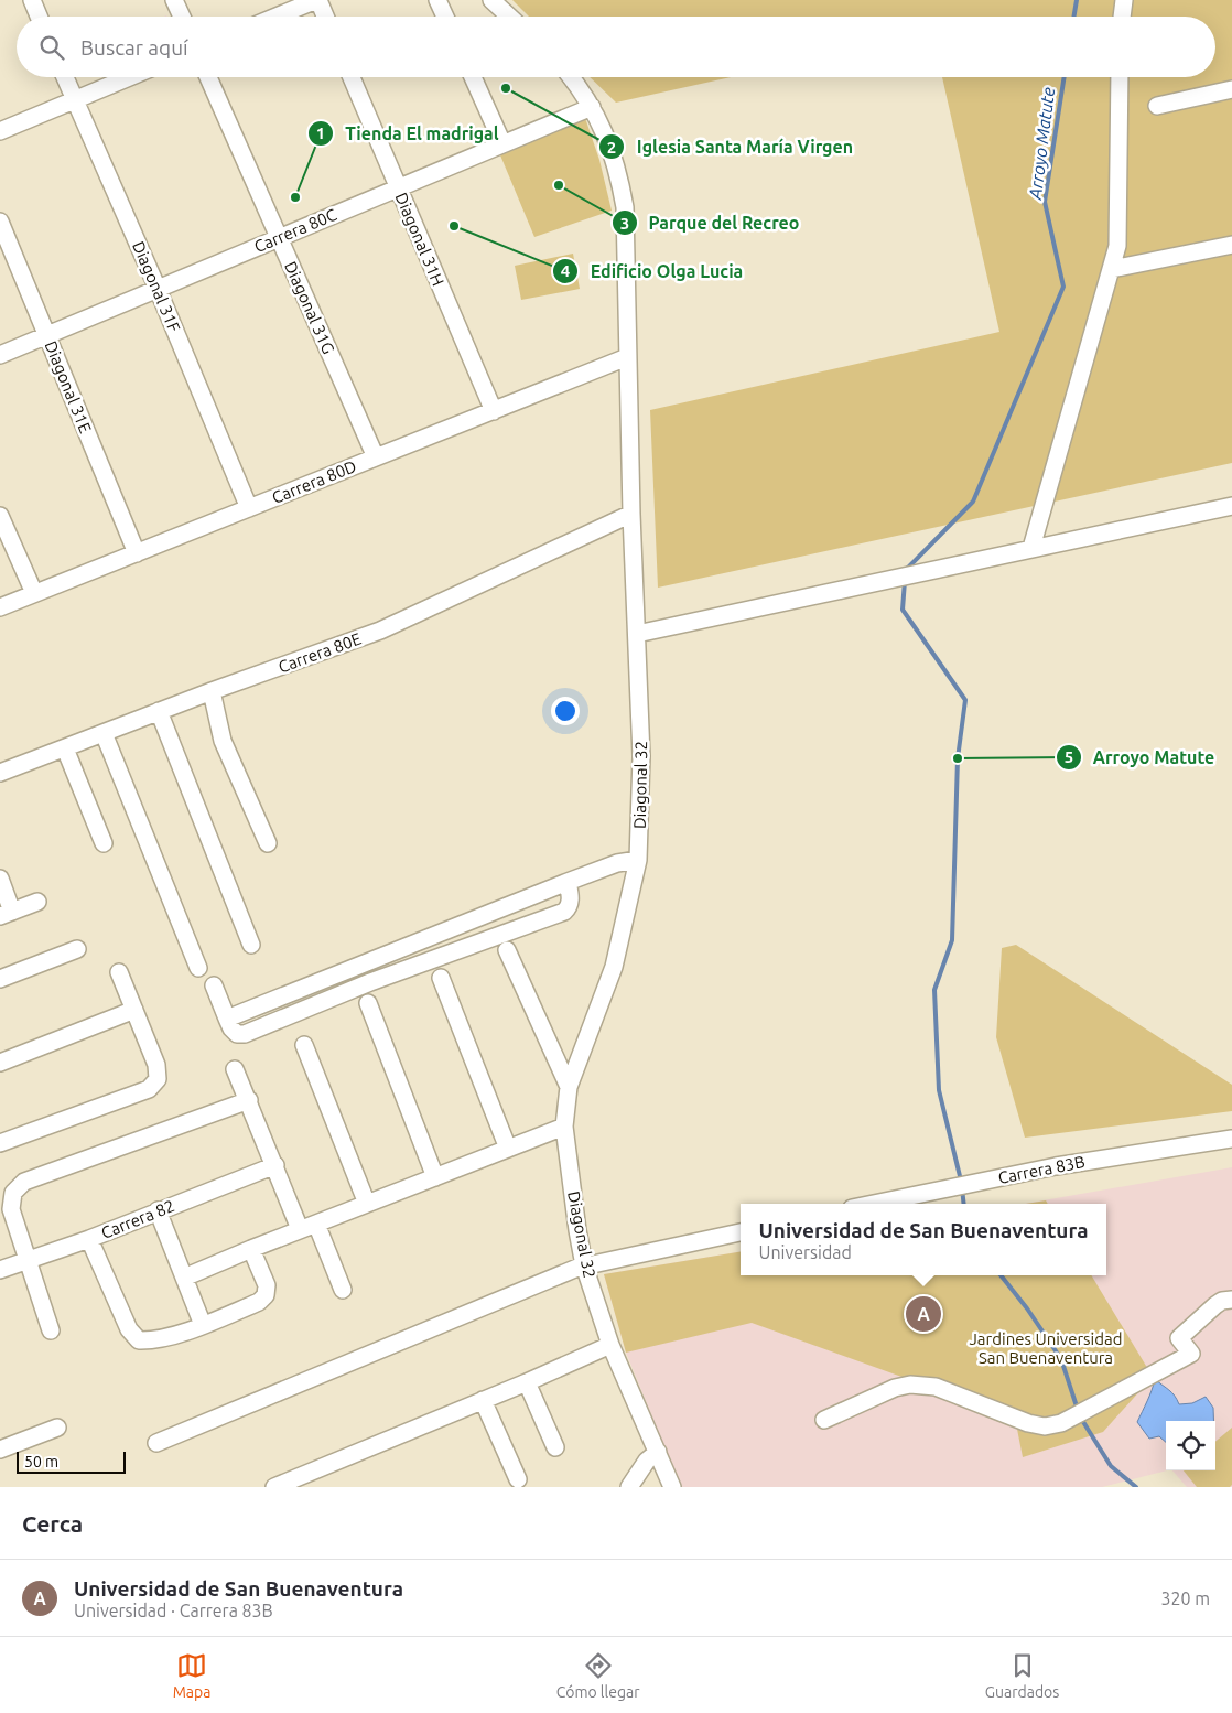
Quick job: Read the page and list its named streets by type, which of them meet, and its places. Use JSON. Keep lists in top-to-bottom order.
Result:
{
  "streets": {
    "street": [
      "Carrera 80C",
      "Diagonal 31H",
      "Diagonal 31F",
      "Diagonal 31G",
      "Diagonal 31E",
      "Carrera 80D",
      "Carrera 80E",
      "Diagonal 32",
      "Carrera 83B",
      "Carrera 82"
    ]
  },
  "crossings": [
    ["Carrera 80C", "Diagonal 31H"],
    ["Carrera 80C", "Diagonal 31F"],
    ["Carrera 80C", "Diagonal 31G"],
    ["Carrera 80C", "Diagonal 31E"],
    ["Carrera 80C", "Diagonal 32"],
    ["Diagonal 31H", "Carrera 80D"],
    ["Diagonal 31F", "Carrera 80D"],
    ["Diagonal 31G", "Carrera 80D"],
    ["Diagonal 31E", "Carrera 80D"],
    ["Carrera 80D", "Diagonal 32"],
    ["Carrera 80E", "Diagonal 32"]
  ],
  "water": ["Arroyo Matute"],
  "parks": ["Jardines Universidad San Buenaventura"],
  "places": [
    "Iglesia Santa María Virgen",
    "Parque del Recreo",
    "Tienda El madrigal",
    "Edificio Olga Lucia",
    "Arroyo Matute"
  ],
  "scale_bar": "50 m",
  "page": {
    "search": "Buscar aquí",
    "popup": ["Universidad de San Buenaventura", "Universidad"],
    "pins": "A",
    "scale": "50 m",
    "heading": "Cerca",
    "list": [
      {
        "mark": "A",
        "name": "Universidad de San Buenaventura",
        "note": "Universidad · Carrera 83B",
        "value": "320 m"
      }
    ],
    "nav": ["Mapa", "Cómo llegar", "Guardados"]
  }
}
